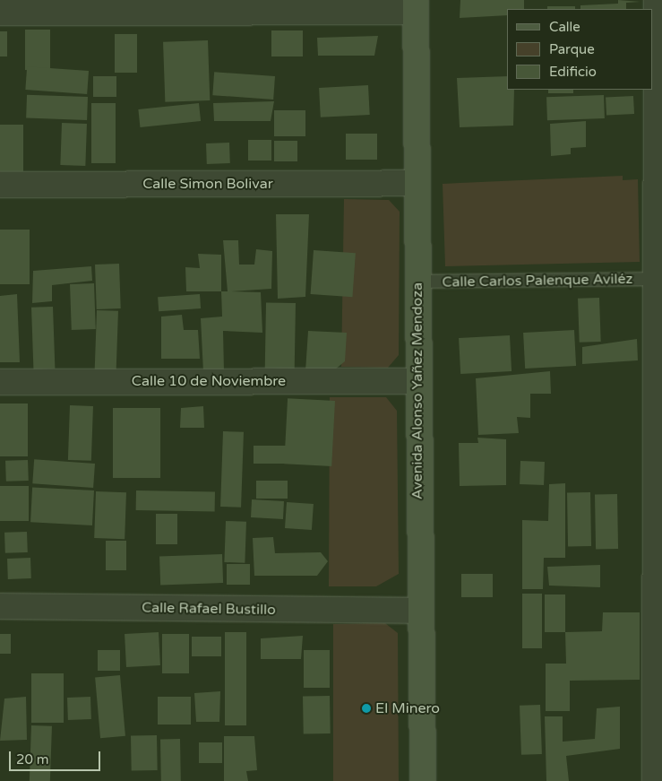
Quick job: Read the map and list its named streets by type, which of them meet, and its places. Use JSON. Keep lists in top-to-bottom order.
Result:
{
  "streets": {
    "main road": ["Avenida Alonso Yañez Mendoza"],
    "street": ["Calle Simon Bolivar", "Calle 10 de Noviembre", "Calle Rafael Bustillo"],
    "lane": ["Calle Carlos Palenque Aviléz"]
  },
  "crossings": [
    ["Calle Simon Bolivar", "Avenida Alonso Yañez Mendoza"],
    ["Calle Carlos Palenque Aviléz", "Avenida Alonso Yañez Mendoza"],
    ["Calle 10 de Noviembre", "Avenida Alonso Yañez Mendoza"],
    ["Avenida Alonso Yañez Mendoza", "Calle Rafael Bustillo"]
  ],
  "places": ["El Minero"],
  "legend": ["Calle", "Parque", "Edificio"],
  "scale_bar": "20 m"
}
